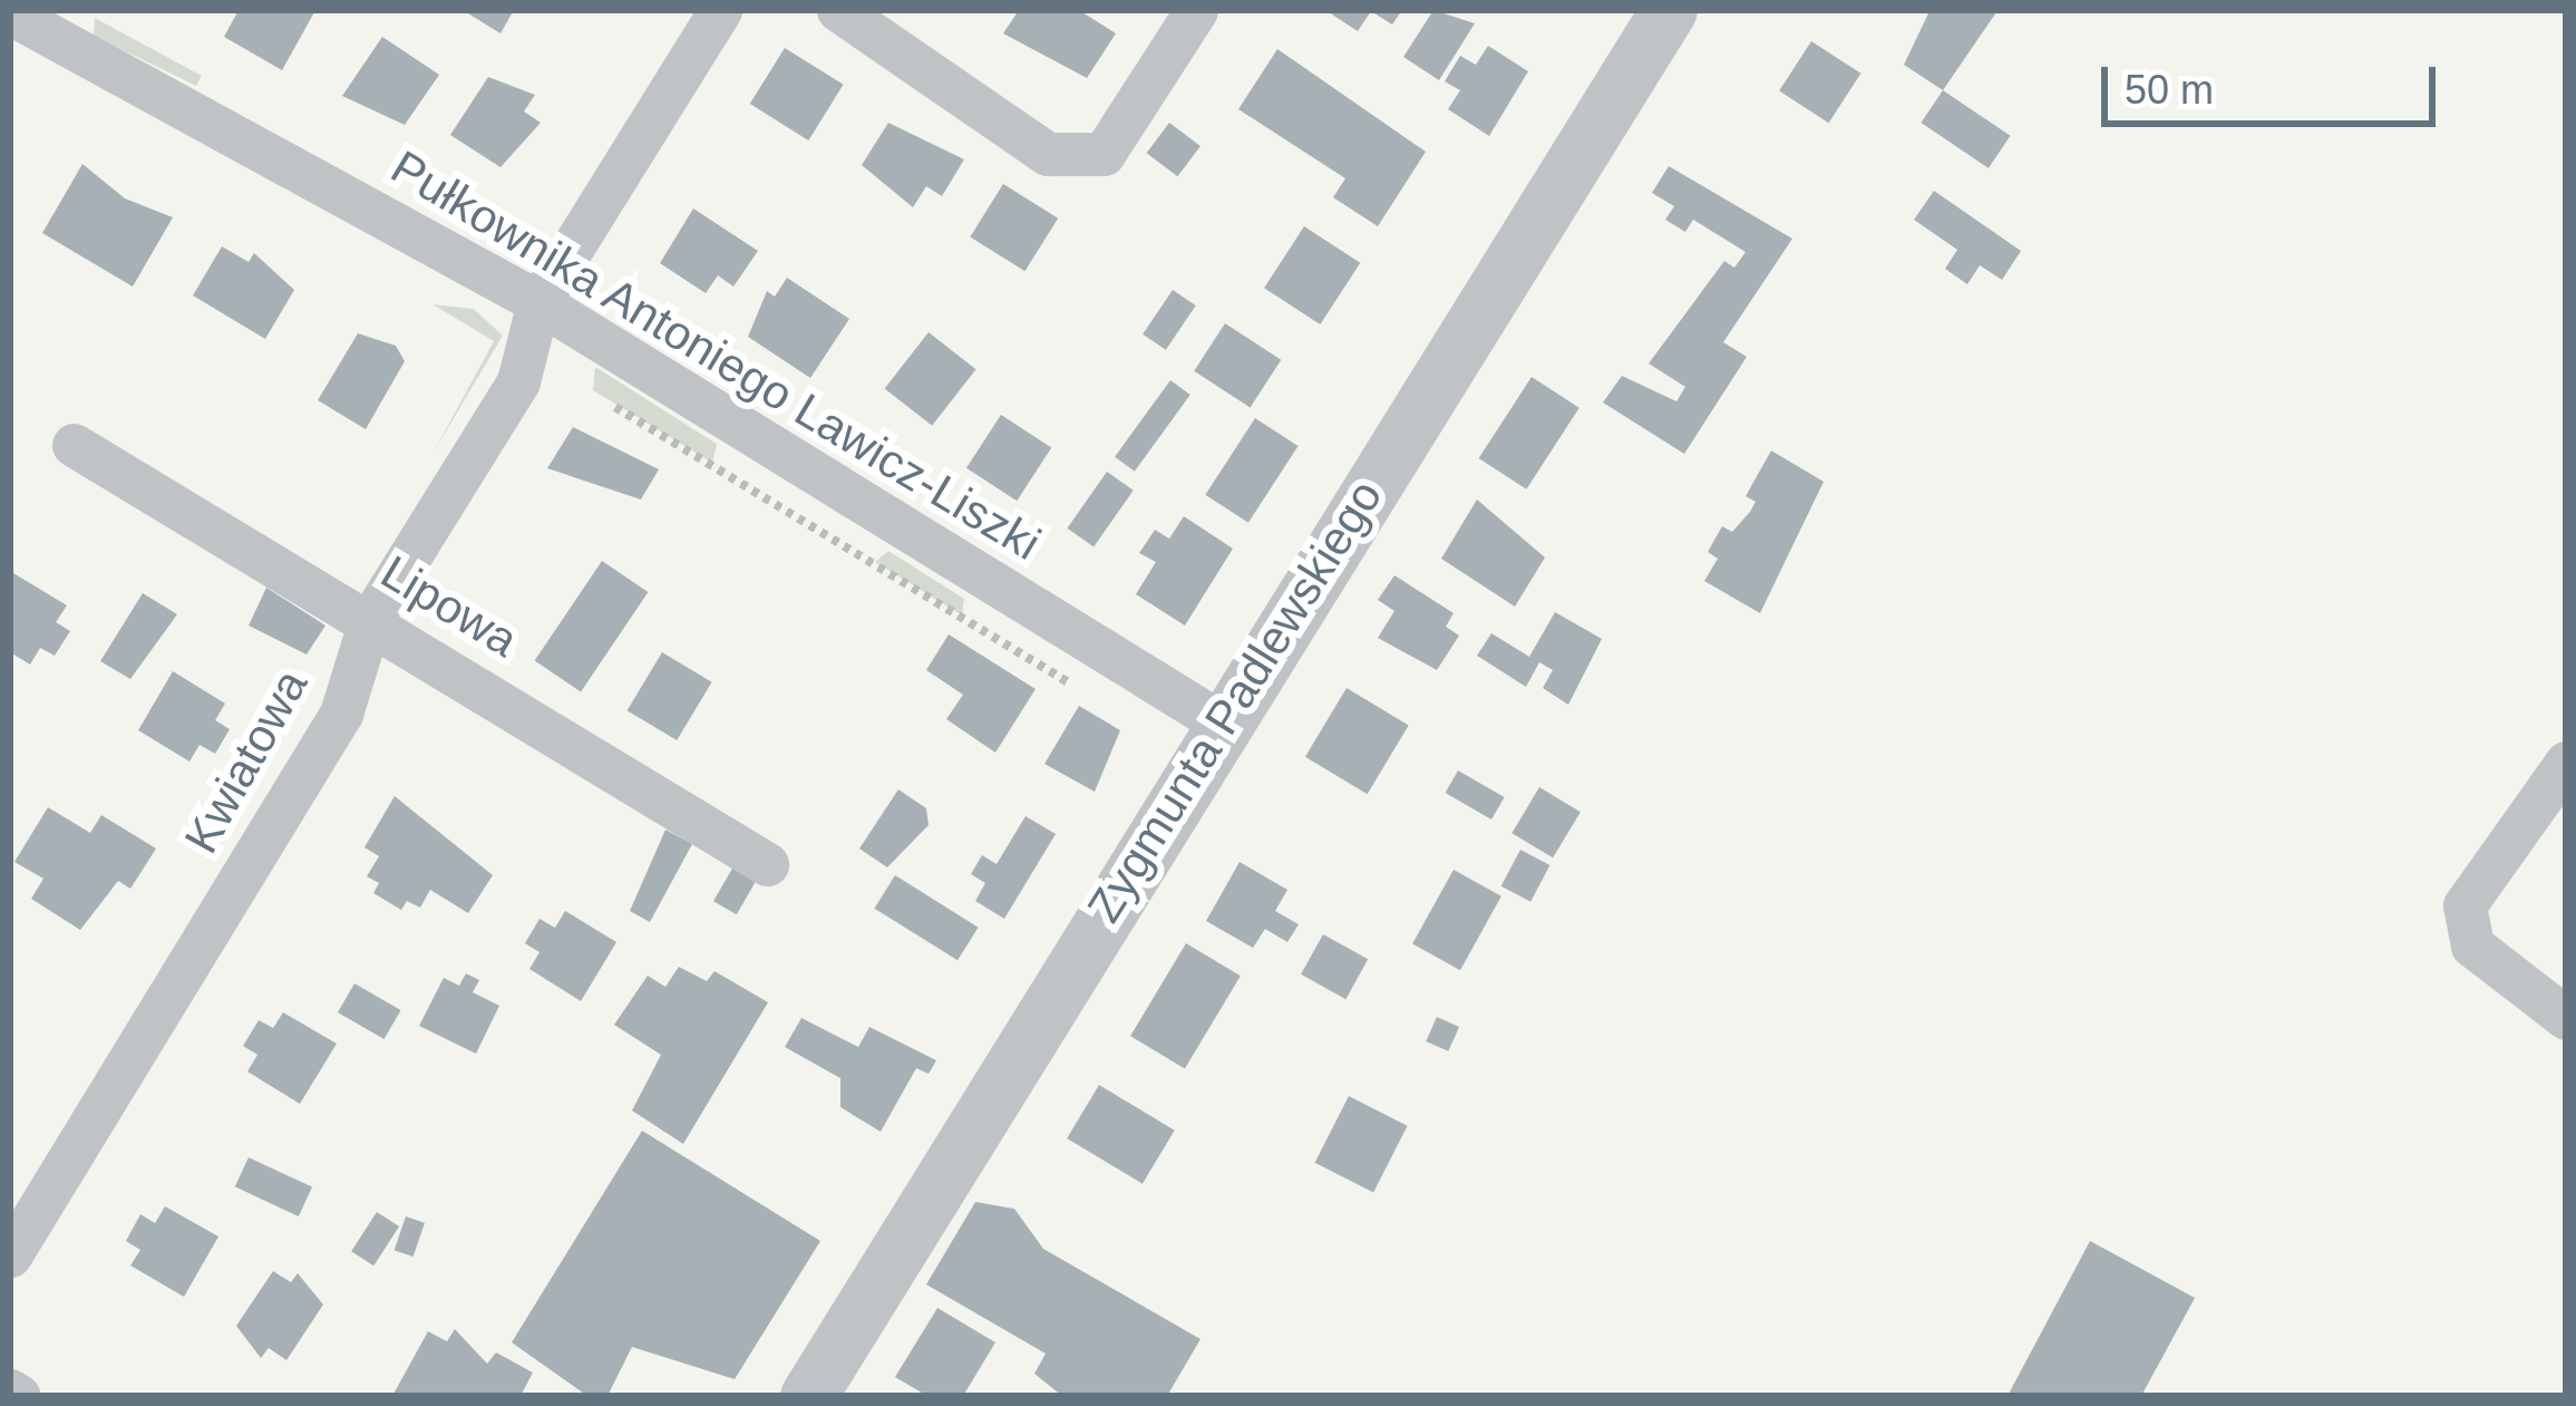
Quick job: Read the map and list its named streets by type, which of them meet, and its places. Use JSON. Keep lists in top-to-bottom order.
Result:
{
  "streets": {
    "street": [
      "Pułkownika Antoniego Lawicz-Liszki",
      "Lipowa",
      "Zygmunta Padlewskiego",
      "Kwiatowa"
    ]
  },
  "crossings": [
    ["Pułkownika Antoniego Lawicz-Liszki", "Zygmunta Padlewskiego"],
    ["Pułkownika Antoniego Lawicz-Liszki", "Kwiatowa"],
    ["Lipowa", "Kwiatowa"]
  ],
  "scale_bar": "50 m"
}
